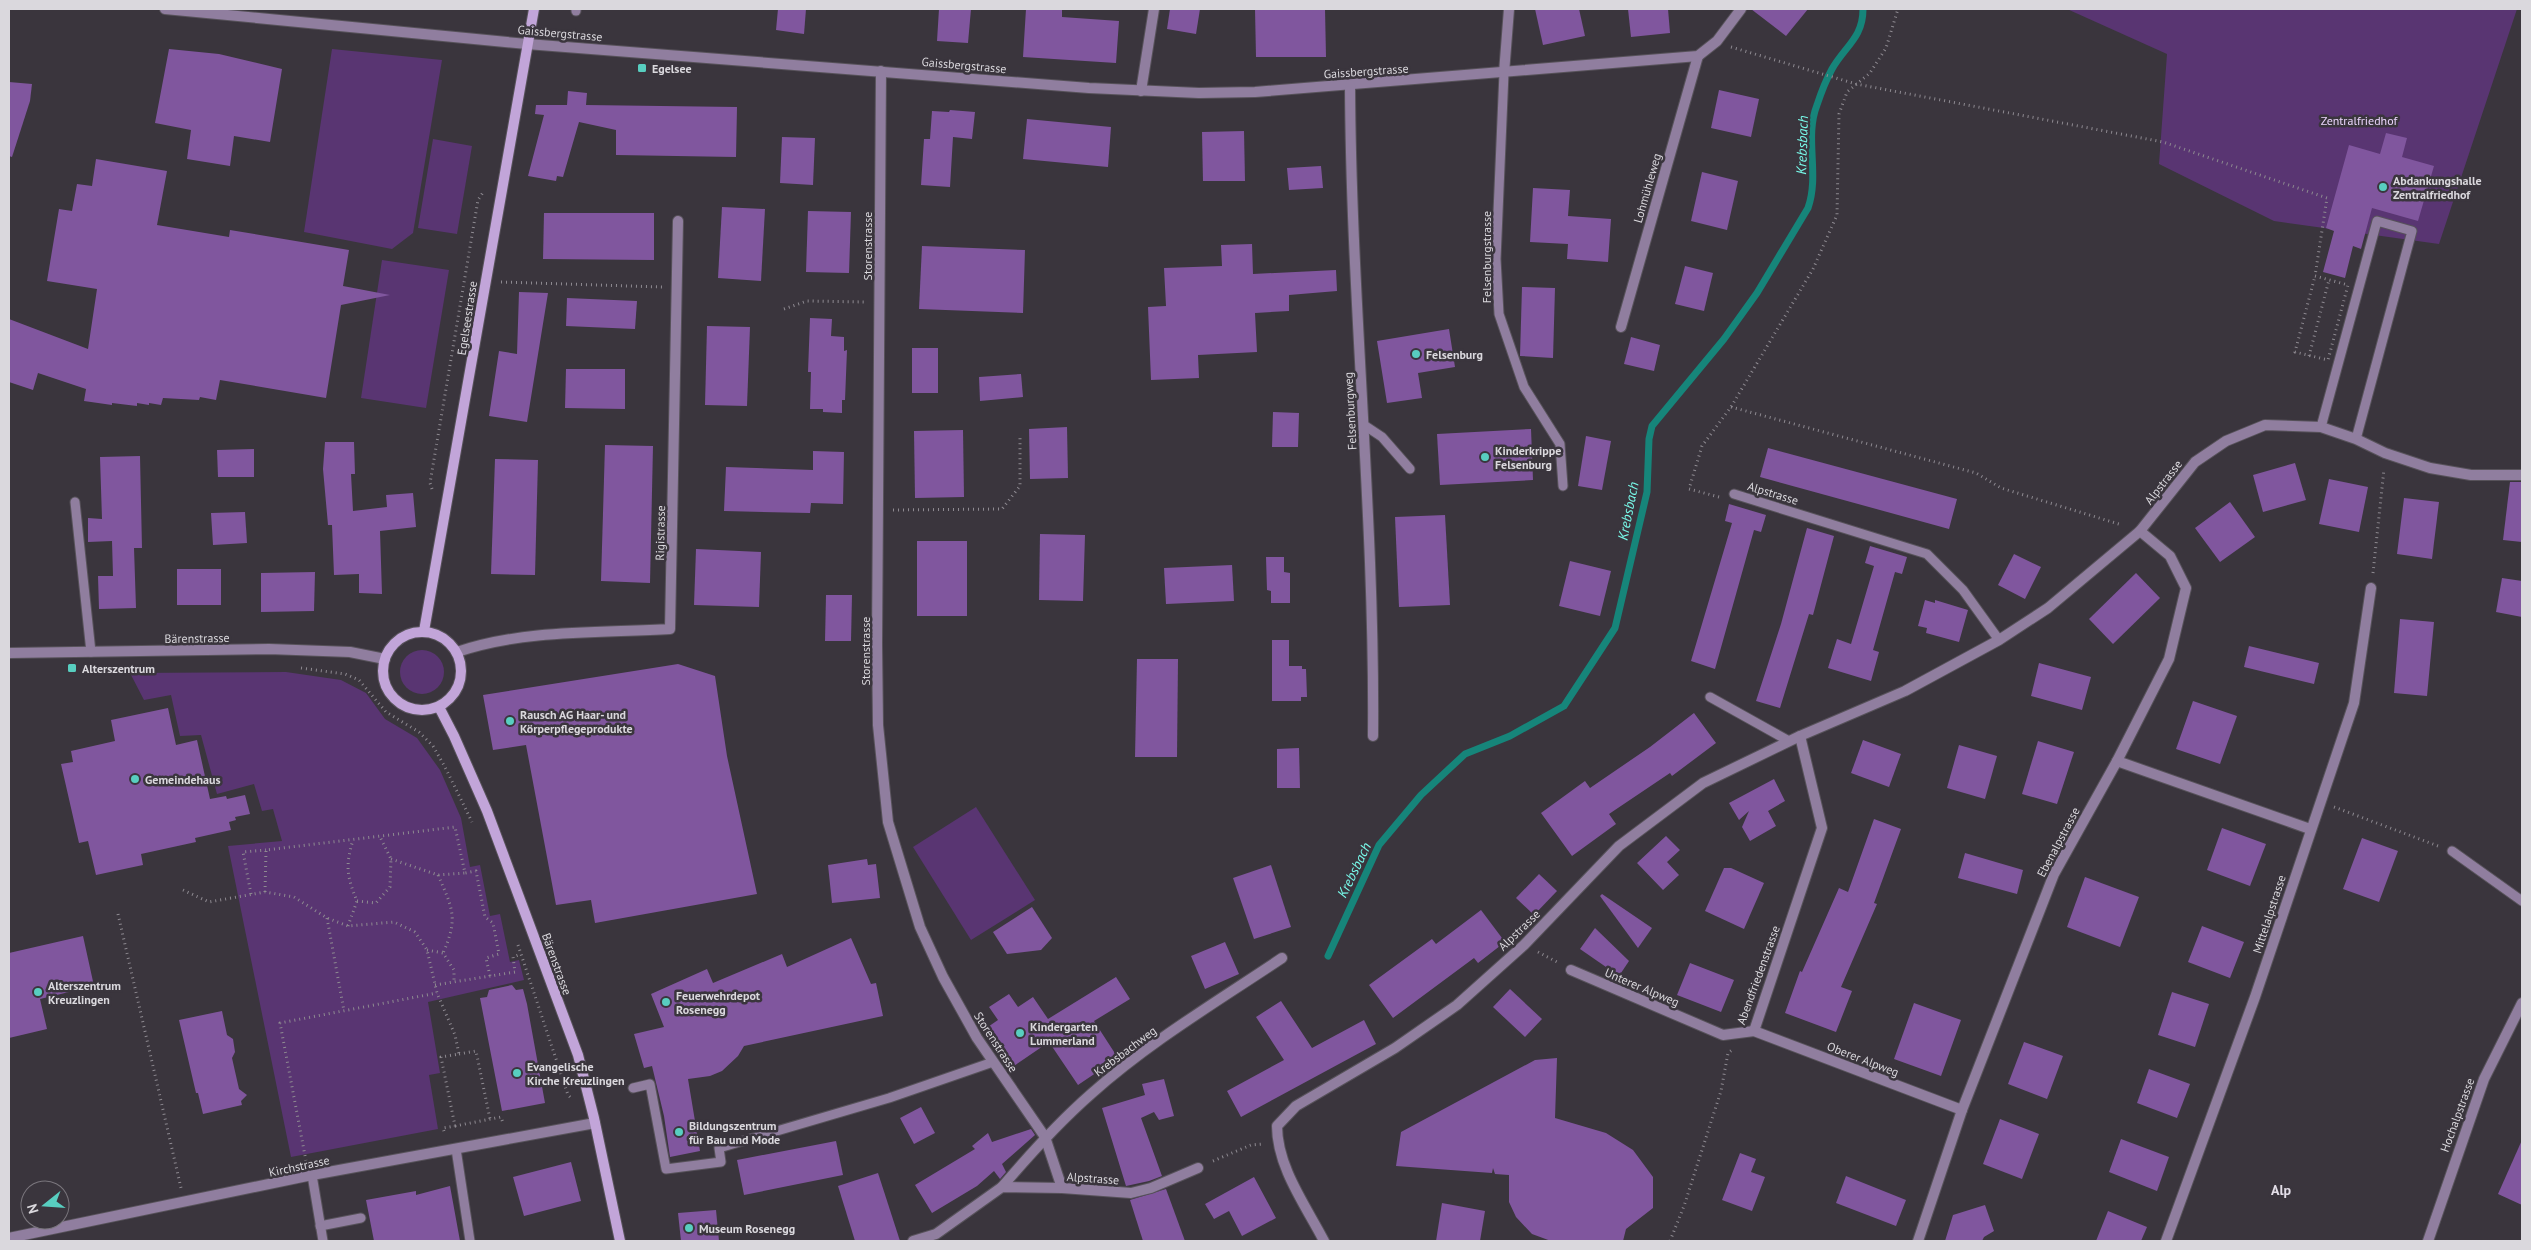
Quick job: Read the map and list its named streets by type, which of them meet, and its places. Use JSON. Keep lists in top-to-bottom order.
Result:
{
  "streets": {
    "main road": ["Egelseestrasse", "Bärenstrasse"],
    "street": [
      "Gaissbergstrasse",
      "Lohmühleweg",
      "Storenstrasse",
      "Felsenburgweg",
      "Alpstrasse",
      "Rigistrasse",
      "Ebenalpstrasse",
      "Mittelalpstrasse",
      "Abendfriedenstrasse",
      "Unterer Alpweg",
      "Krebsbachweg",
      "Oberer Alpweg",
      "Hochalpstrasse",
      "Kirchstrasse"
    ],
    "lane": ["Felsenburgstrasse"]
  },
  "crossings": [
    ["Gaissbergstrasse", "Lohmühleweg"],
    ["Gaissbergstrasse", "Storenstrasse"],
    ["Gaissbergstrasse", "Felsenburgstrasse"],
    ["Gaissbergstrasse", "Egelseestrasse"],
    ["Gaissbergstrasse", "Felsenburgweg"],
    ["Storenstrasse", "Alpstrasse"],
    ["Storenstrasse", "Krebsbachweg"],
    ["Egelseestrasse", "Rigistrasse"],
    ["Egelseestrasse", "Bärenstrasse"],
    ["Alpstrasse", "Ebenalpstrasse"],
    ["Alpstrasse", "Abendfriedenstrasse"],
    ["Alpstrasse", "Krebsbachweg"],
    ["Rigistrasse", "Bärenstrasse"],
    ["Bärenstrasse", "Kirchstrasse"],
    ["Ebenalpstrasse", "Oberer Alpweg"],
    ["Abendfriedenstrasse", "Unterer Alpweg"],
    ["Abendfriedenstrasse", "Oberer Alpweg"],
    ["Unterer Alpweg", "Oberer Alpweg"]
  ],
  "districts": ["Alp"],
  "water": ["Krebsbach"],
  "parks": ["Zentralfriedhof"],
  "places": {
    "transit": ["Egelsee", "Alterszentrum"],
    "other": [
      "Abdankungshalle Zentralfriedhof",
      "Felsenburg",
      "Kinderkrippe Felsenburg",
      "Rausch AG Haar- und Körperpflegeprodukte",
      "Gemeindehaus",
      "Alterszentrum Kreuzlingen",
      "Feuerwehrdepot Rosenegg",
      "Kindergarten Lummerland",
      "Evangelische Kirche Kreuzlingen",
      "Bildungszentrum für Bau und Mode",
      "Museum Rosenegg"
    ]
  },
  "north": "left"
}
